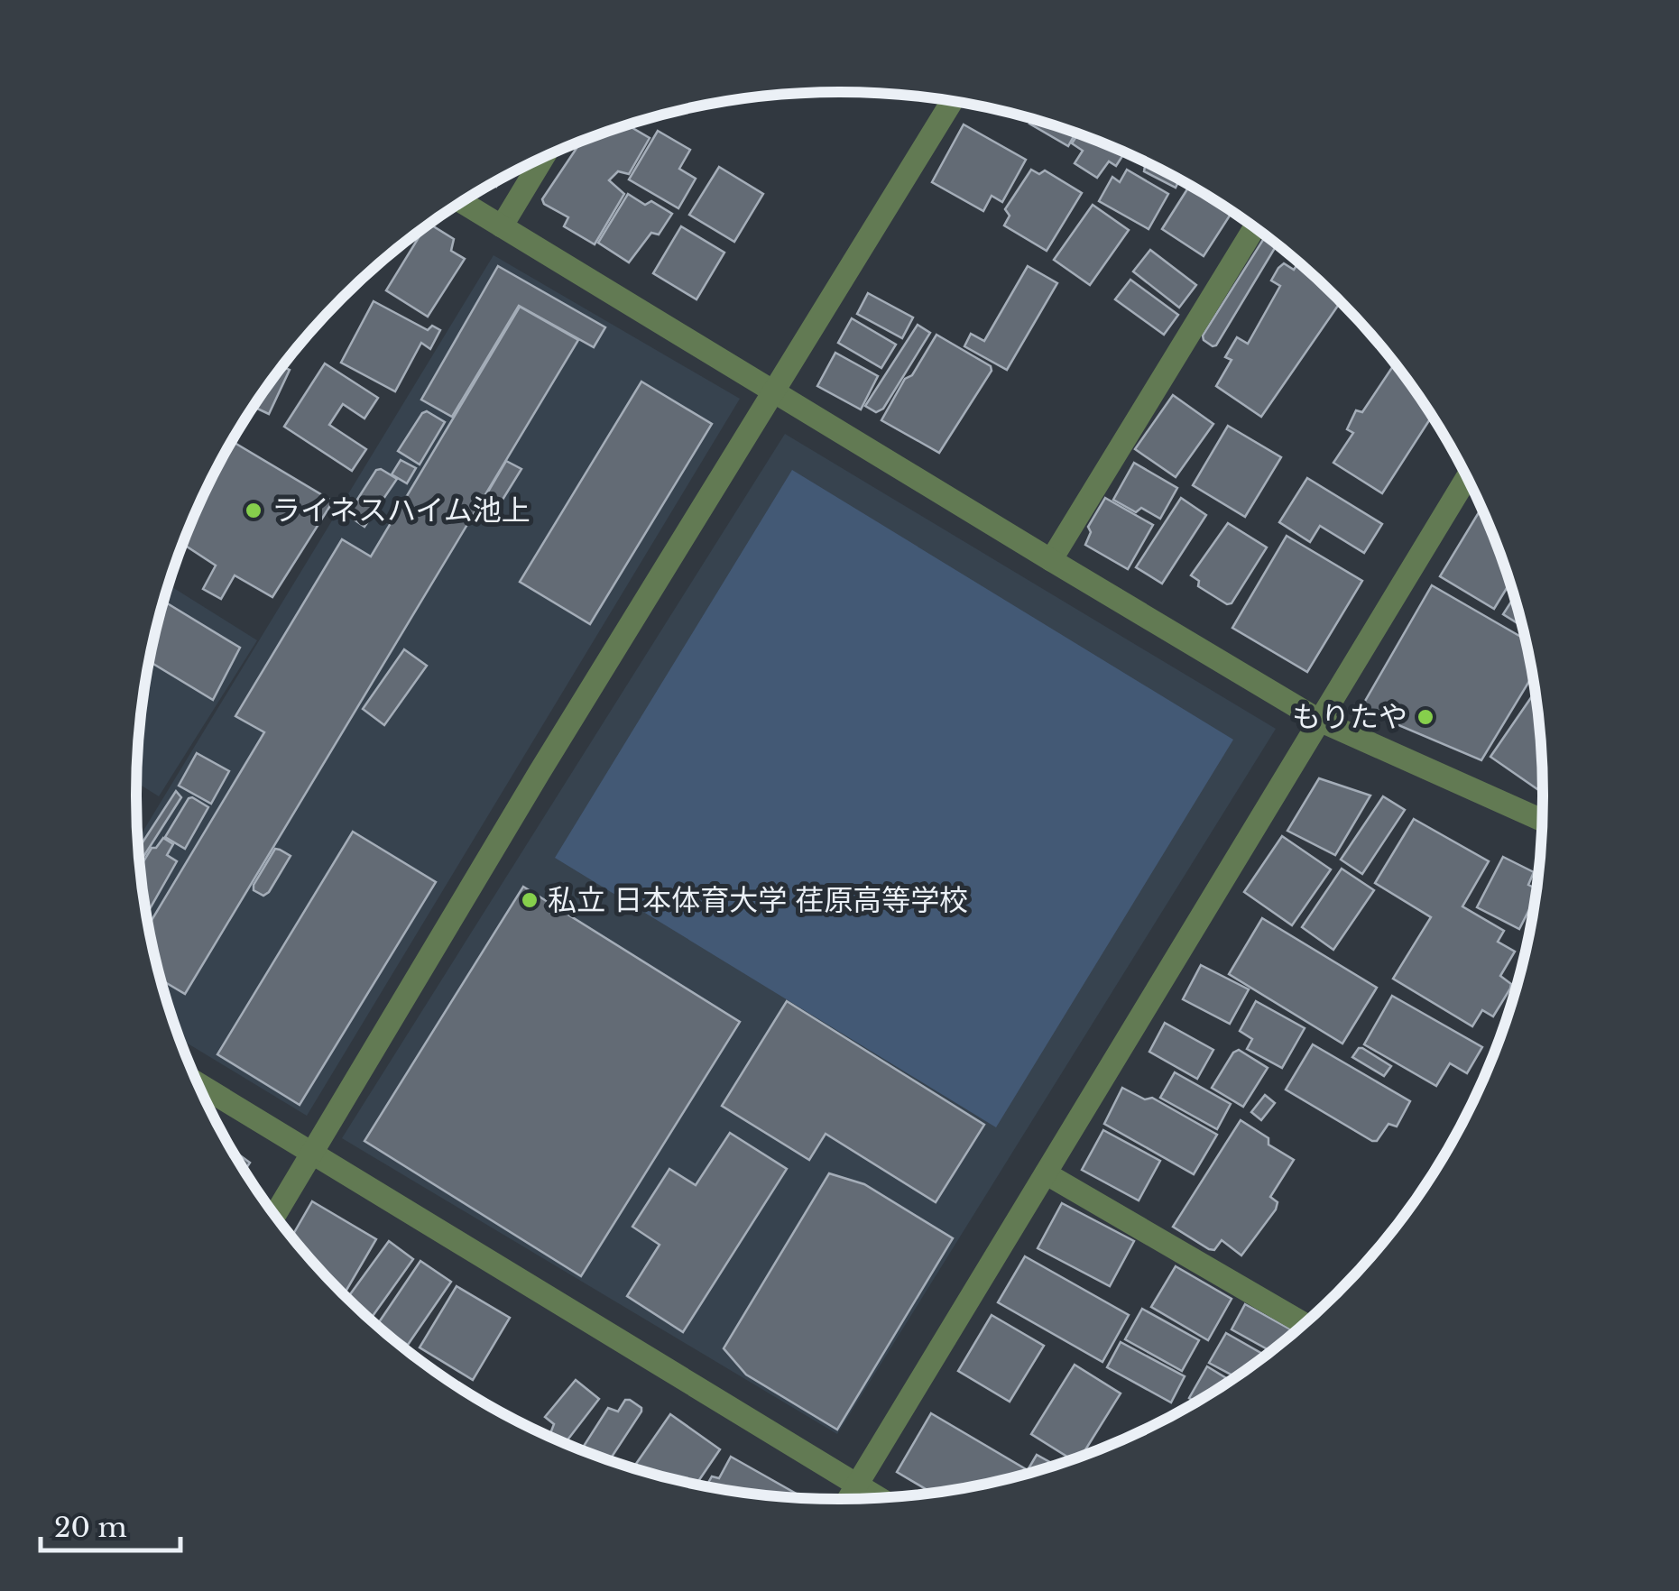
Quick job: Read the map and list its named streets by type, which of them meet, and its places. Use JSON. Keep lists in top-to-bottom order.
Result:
{
  "places": ["ライネスハイム池上", "もりたや", "私立 日本体育大学 荏原高等学校"],
  "scale_bar": "20 m"
}
